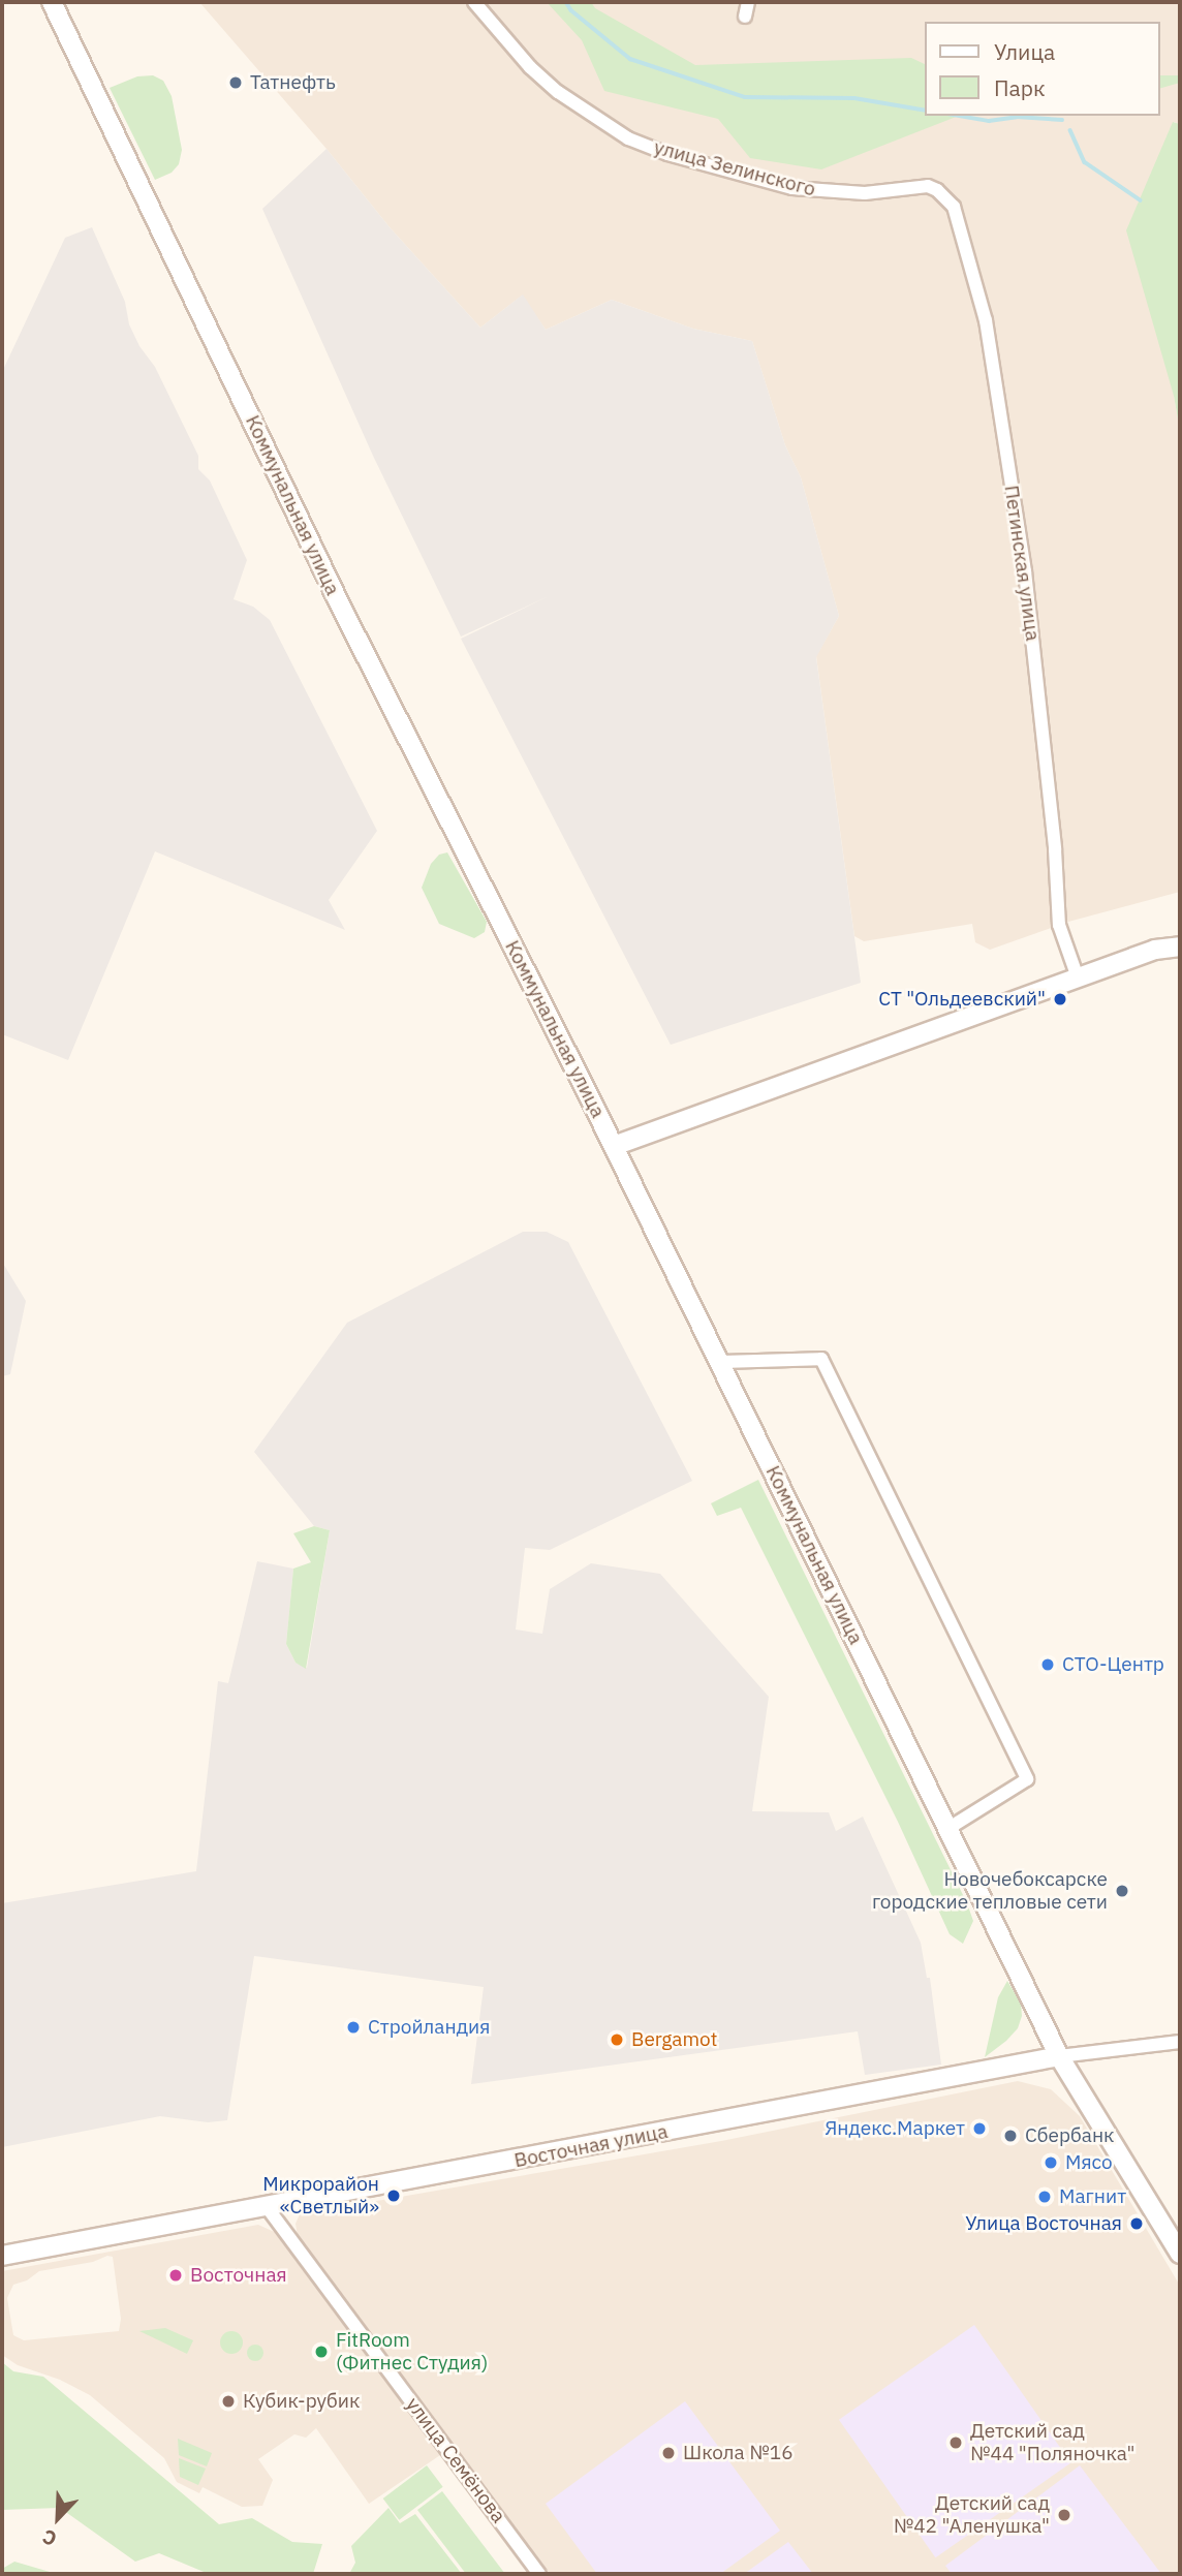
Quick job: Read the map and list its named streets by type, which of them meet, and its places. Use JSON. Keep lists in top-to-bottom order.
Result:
{
  "streets": {
    "main road": ["Коммунальная улица", "Восточная улица"],
    "street": ["улица Зелинского", "Петинская улица", "улица Семёнова"]
  },
  "crossings": [
    ["улица Зелинского", "Петинская улица"],
    ["Коммунальная улица", "Восточная улица"],
    ["Восточная улица", "улица Семёнова"]
  ],
  "places": [
    "Татнефть",
    "СТ \"Ольдеевский\"",
    "СТО-Центр",
    "Новочебоксарске городские тепловые сети",
    "Стройландия",
    "Bergamot",
    "Яндекс.Маркет",
    "Сбербанк",
    "Мясо",
    "Микрорайон «Светлый»",
    "Магнит",
    "Улица Восточная",
    "Восточная",
    "FitRoom (Фитнес Студия)",
    "Кубик-рубик",
    "Детский сад №44 \"Поляночка\"",
    "Школа №16",
    "Детский сад №42 \"Аленушка\""
  ],
  "legend": ["Улица", "Парк"],
  "north": "bottom left"
}
